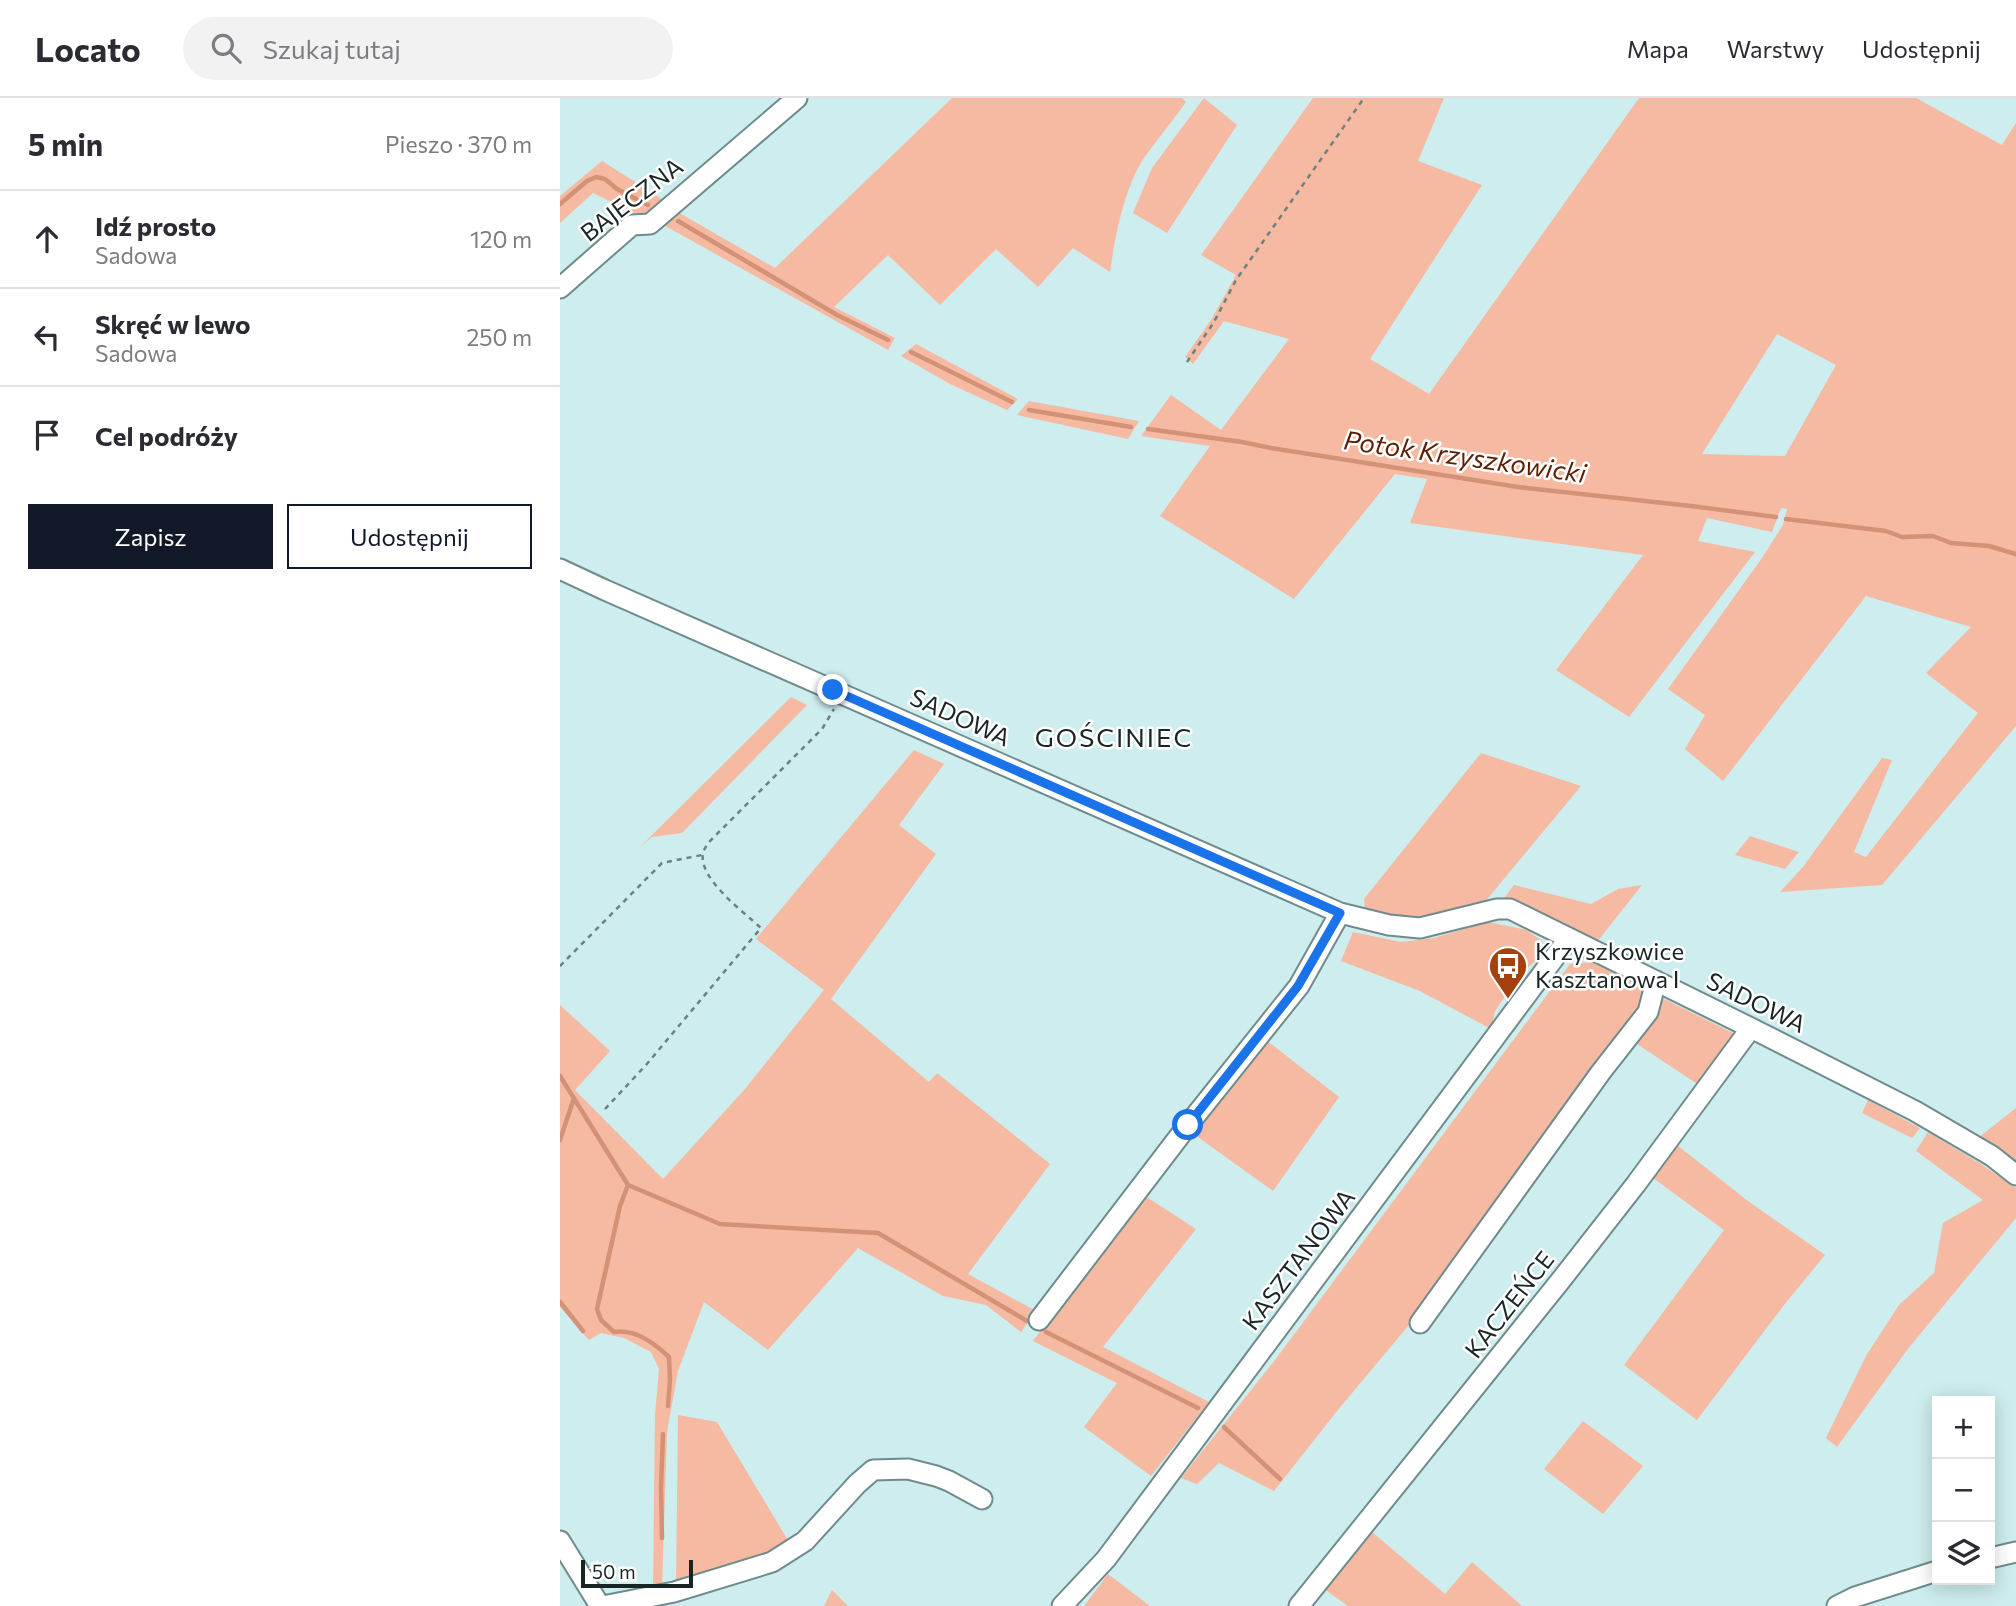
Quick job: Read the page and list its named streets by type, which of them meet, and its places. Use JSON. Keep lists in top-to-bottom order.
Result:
{
  "streets": {
    "street": [
      "BAJECZNA",
      "SADOWA",
      "KASZTANOWA",
      "KACZEŃCE"
    ]
  },
  "crossings": [
    ["SADOWA", "KASZTANOWA"],
    ["SADOWA", "KACZEŃCE"]
  ],
  "districts": ["GOŚCINIEC"],
  "water": ["Potok Krzyszkowicki"],
  "places": {
    "bus stop": ["Krzyszkowice Kasztanowa I"]
  },
  "scale_bar": "50 m",
  "page": {
    "header": "Locato",
    "search": "Szukaj tutaj",
    "nav": ["Mapa", "Warstwy", "Udostępnij"],
    "heading": ["5 min", "Pieszo · 370 m"],
    "list": [
      ["Idź prosto", "Sadowa", "120 m"],
      ["Skręć w lewo", "Sadowa", "250 m"],
      "Cel podróży"
    ],
    "buttons": ["Zapisz", "Udostępnij"],
    "map_buttons": ["+", "−"],
    "scale": "50 m"
  }
}
